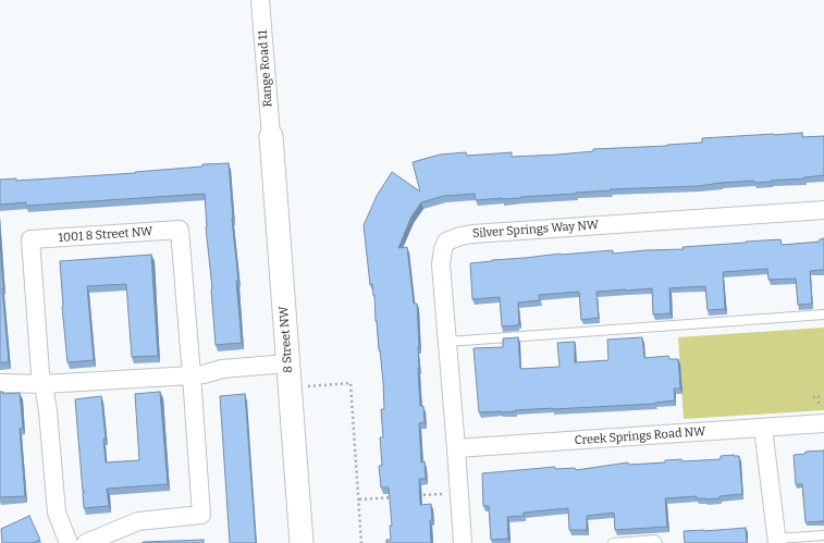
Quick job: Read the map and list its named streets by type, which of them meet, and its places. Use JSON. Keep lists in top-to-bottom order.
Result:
{
  "streets": {
    "street": [
      "Range Road 11",
      "Silver Springs Way NW",
      "1001 8 Street NW",
      "8 Street NW",
      "Creek Springs Road NW"
    ]
  },
  "crossings": [
    ["Range Road 11", "8 Street NW"],
    ["Silver Springs Way NW", "Creek Springs Road NW"]
  ]
}
